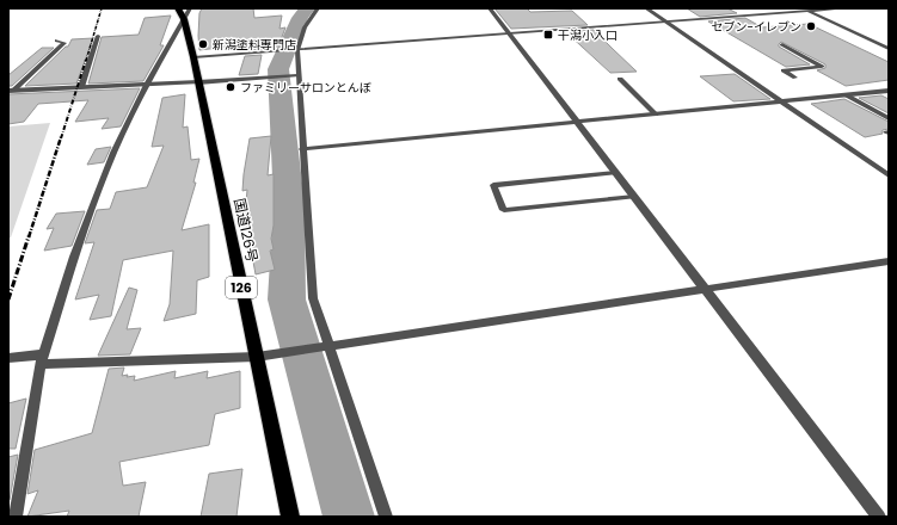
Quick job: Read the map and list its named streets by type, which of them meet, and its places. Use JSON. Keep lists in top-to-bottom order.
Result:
{
  "streets": {
    "highway": ["国道126号", "126"]
  },
  "places": {
    "other": ["セブン-イレブン", "新潟塗料専門店", "ファミリーサロンとんぼ"],
    "transit": ["干潟小入口"]
  }
}
